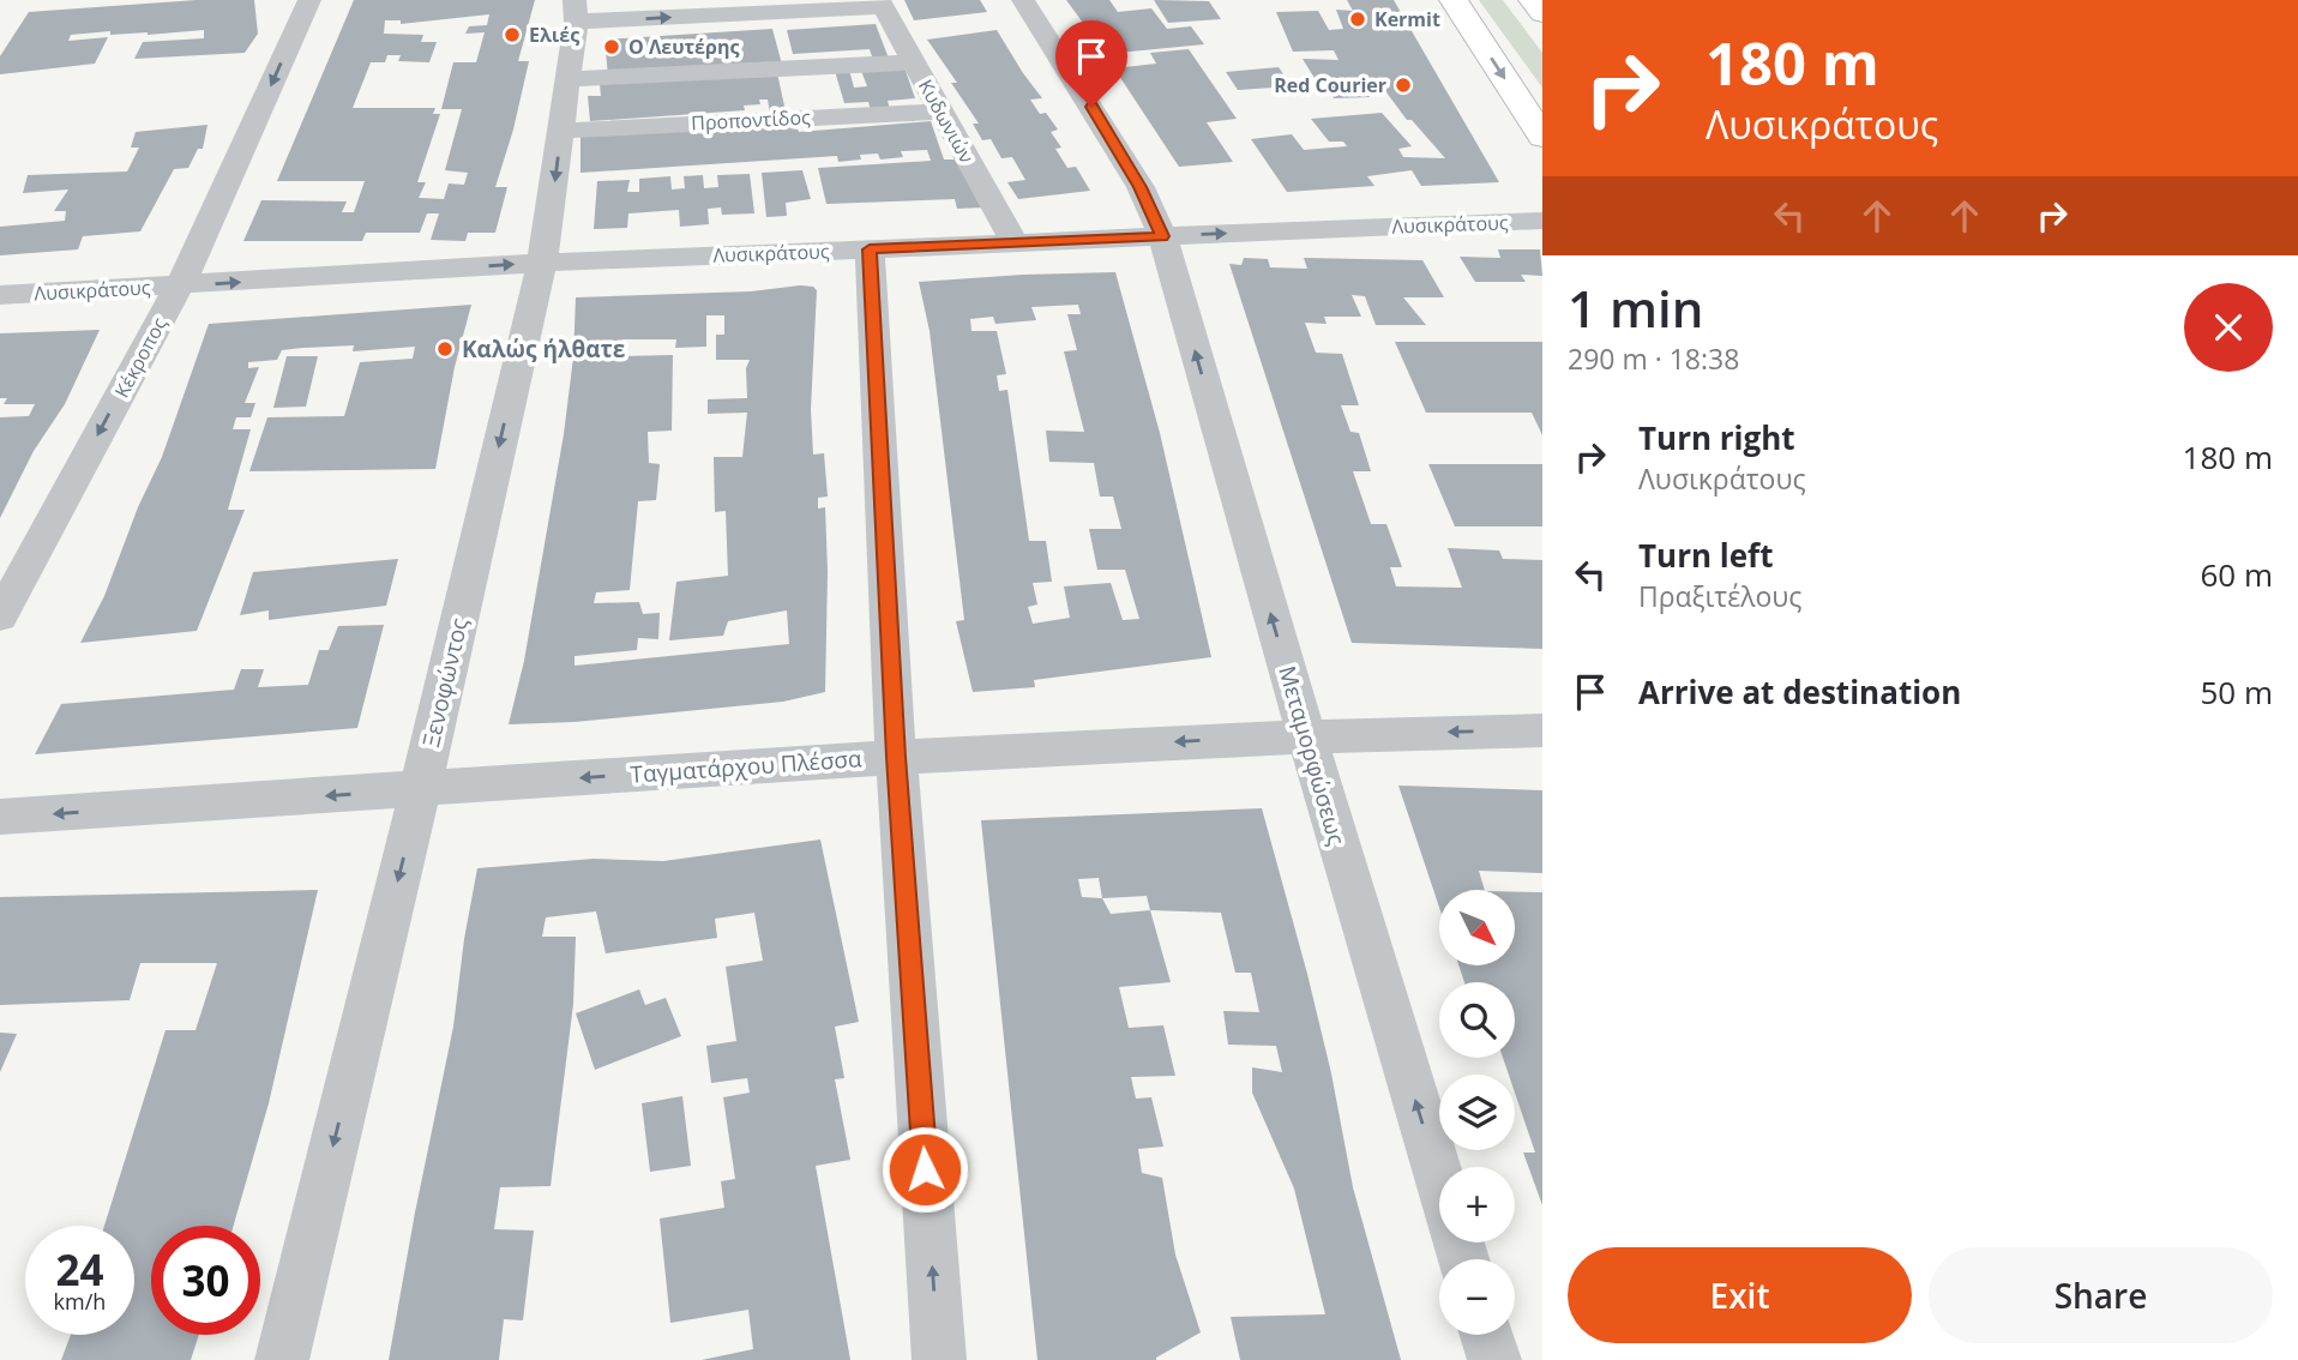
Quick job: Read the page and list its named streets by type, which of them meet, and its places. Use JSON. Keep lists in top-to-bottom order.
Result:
{
  "streets": {
    "street": [
      "Προποντίδος",
      "Κυδωνιών",
      "Λυσικράτους",
      "Κέκροπος",
      "Ξενοφώντος",
      "Μεταμορφώσεως",
      "Ταγματάρχου Πλέσσα"
    ]
  },
  "crossings": [
    ["Προποντίδος", "Κυδωνιών"],
    ["Προποντίδος", "Ξενοφώντος"],
    ["Κυδωνιών", "Λυσικράτους"],
    ["Λυσικράτους", "Κέκροπος"],
    ["Λυσικράτους", "Ξενοφώντος"],
    ["Λυσικράτους", "Μεταμορφώσεως"],
    ["Ξενοφώντος", "Ταγματάρχου Πλέσσα"],
    ["Μεταμορφώσεως", "Ταγματάρχου Πλέσσα"]
  ],
  "one_way": [
    "Λυσικράτους",
    "Κέκροπος",
    "Ξενοφώντος",
    "Μεταμορφώσεως",
    "Ταγματάρχου Πλέσσα"
  ],
  "places": [
    "Kermit",
    "Ελιές",
    "Ο Λευτέρης",
    "Red Courier",
    "Καλώς ήλθατε"
  ],
  "north": "bottom right",
  "page": {
    "turn": ["180 m", "Λυσικράτους"],
    "heading": ["1 min", "290 m · 18:38"],
    "list": [
      {
        "name": "Turn right",
        "note": "Λυσικράτους",
        "value": "180 m"
      },
      {
        "name": "Turn left",
        "note": "Πραξιτέλους",
        "value": "60 m"
      },
      {
        "name": "Arrive at destination",
        "value": "50 m"
      }
    ],
    "map_buttons": ["+", "−"],
    "speed": "24 km/h",
    "limit": "30",
    "buttons": ["Exit", "Share"]
  }
}
